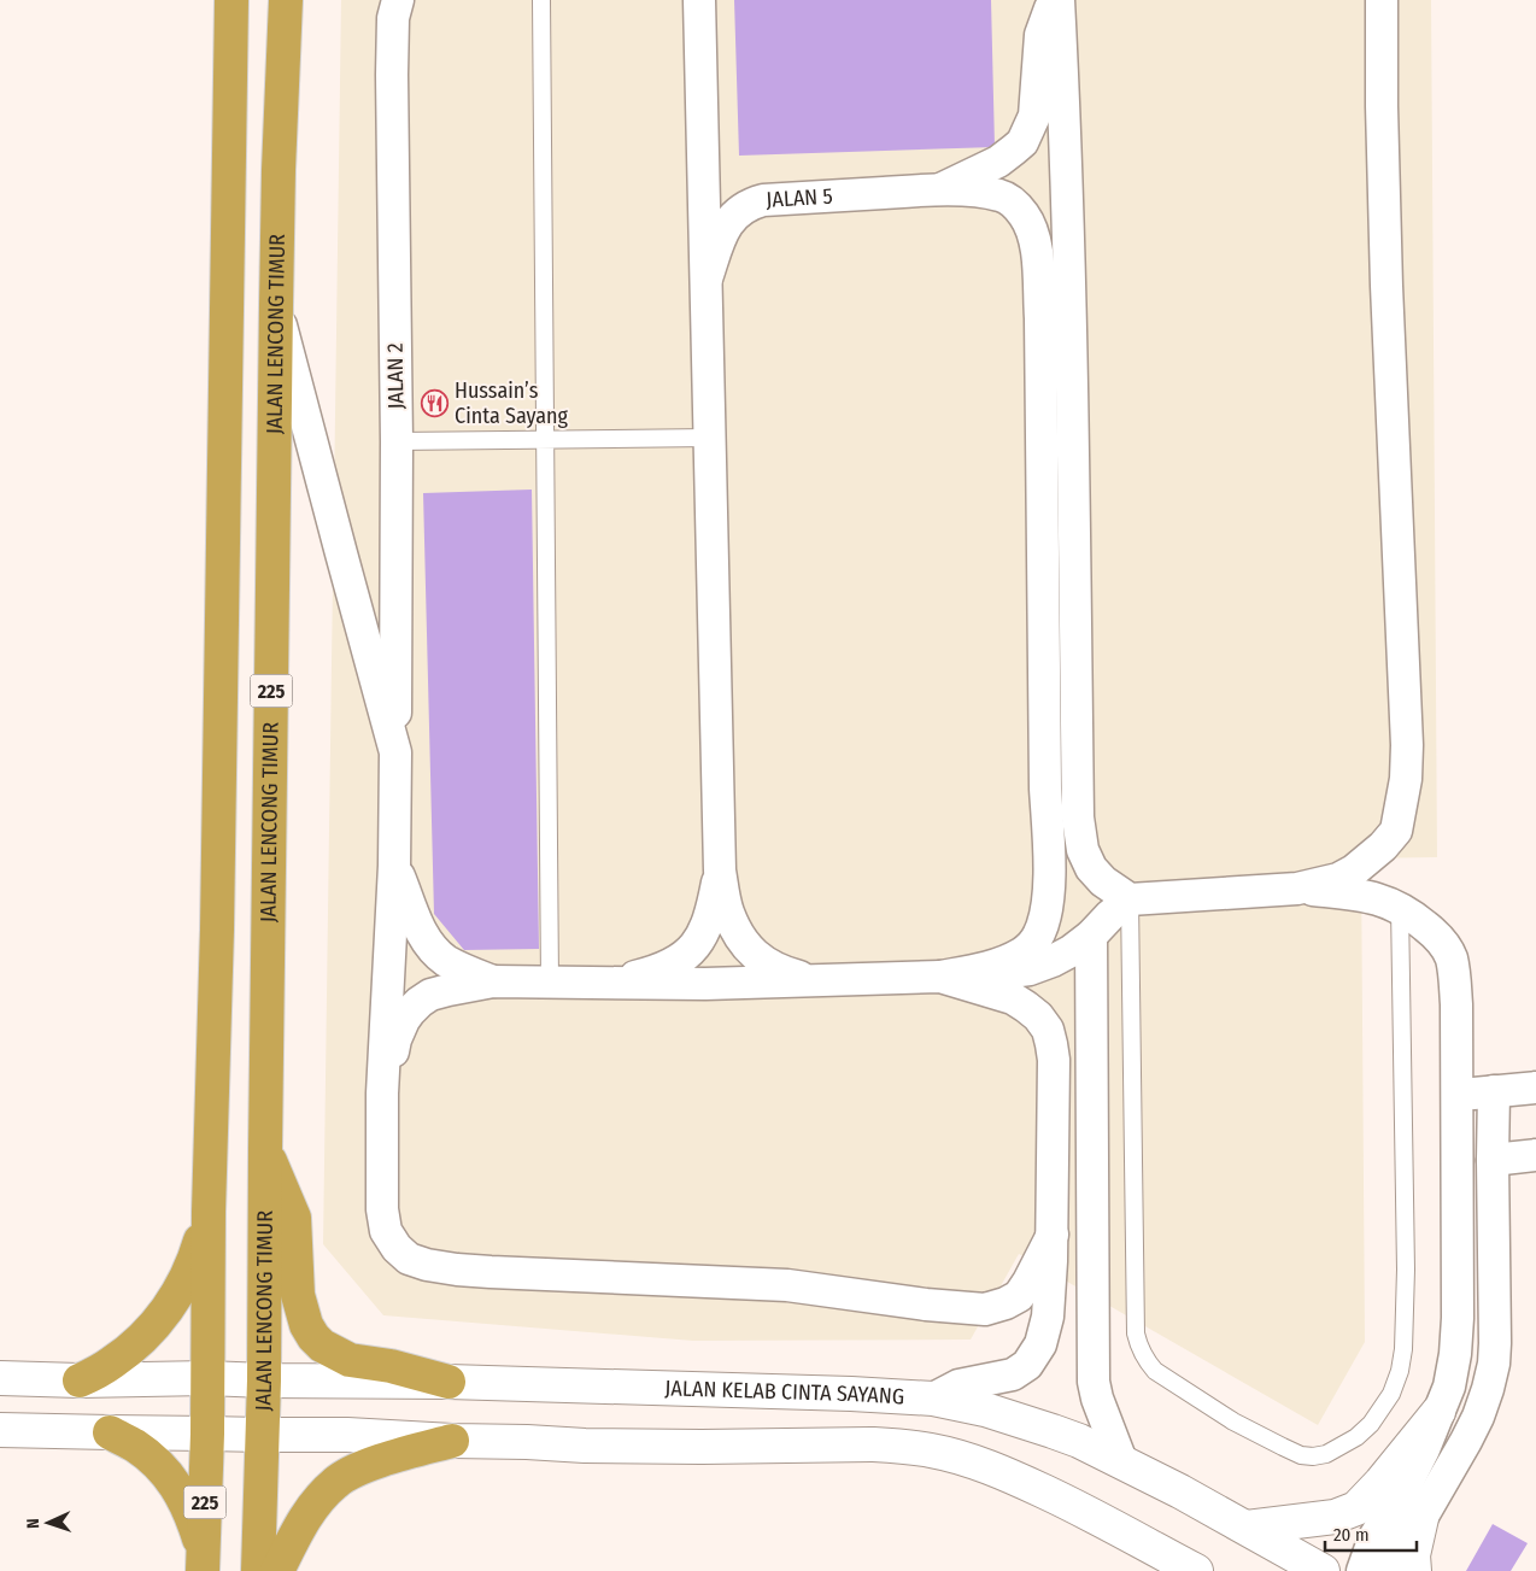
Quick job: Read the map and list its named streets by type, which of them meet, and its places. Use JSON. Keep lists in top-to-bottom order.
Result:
{
  "streets": {
    "highway": ["JALAN LENCONG TIMUR", "225"],
    "main road": ["JALAN KELAB CINTA SAYANG"],
    "street": ["JALAN 5", "JALAN 2"]
  },
  "crossings": [
    ["JALAN LENCONG TIMUR", "JALAN KELAB CINTA SAYANG"],
    ["225", "JALAN KELAB CINTA SAYANG"]
  ],
  "places": {
    "restaurant": ["Hussain’s Cinta Sayang"]
  },
  "scale_bar": "20 m",
  "north": "left"
}
